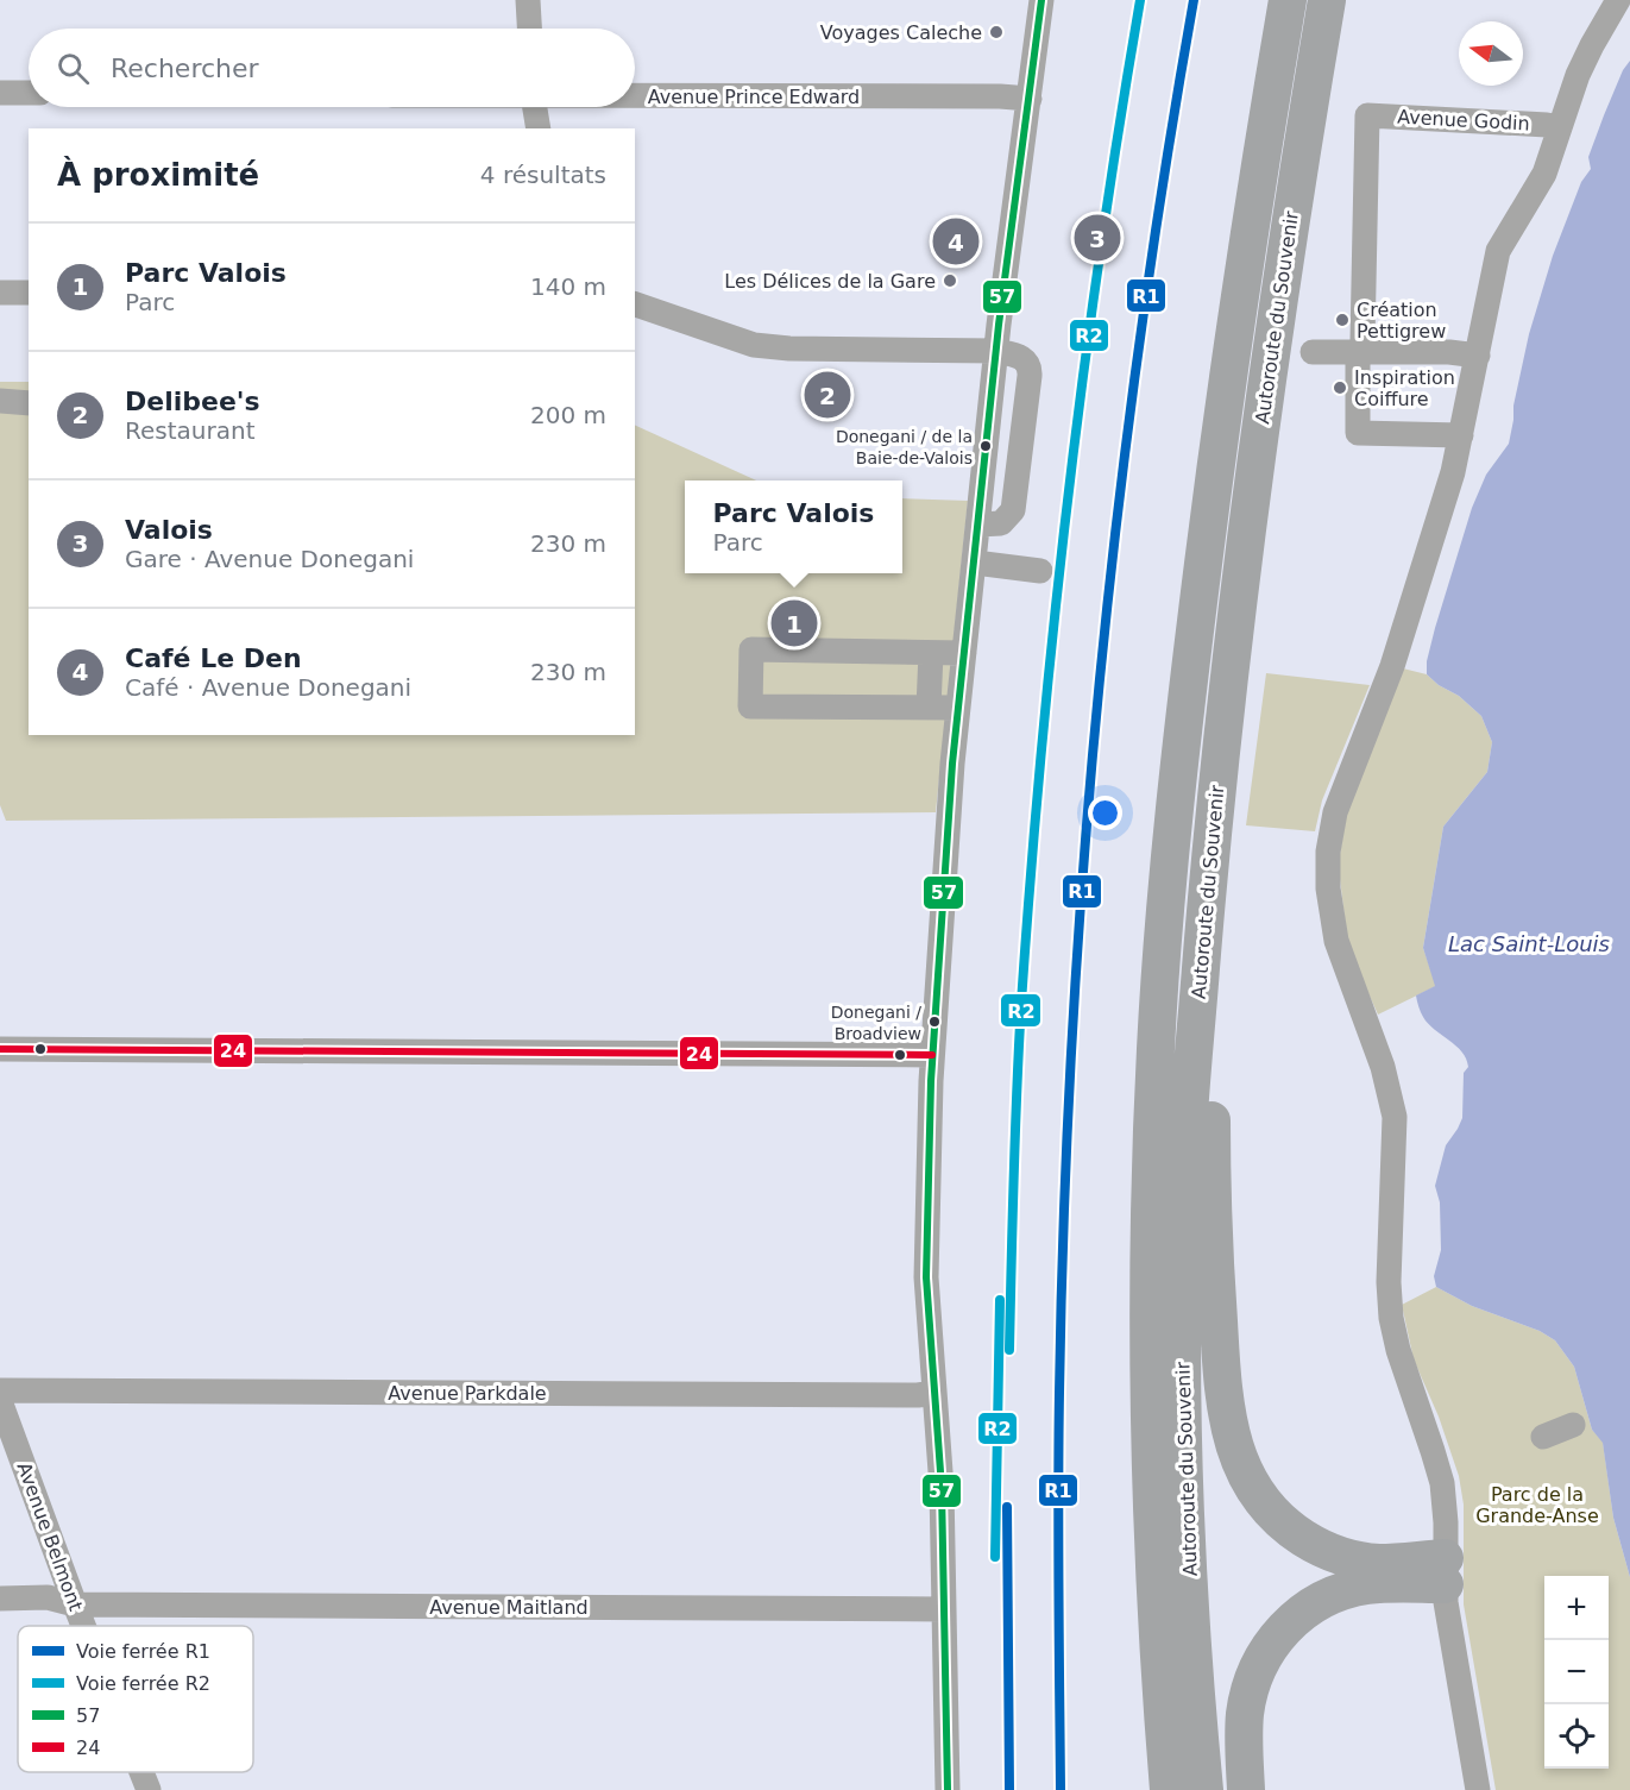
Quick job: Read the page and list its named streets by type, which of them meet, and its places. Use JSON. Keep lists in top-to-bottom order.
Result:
{
  "streets": {
    "highway": ["Autoroute du Souvenir"],
    "street": [
      "Avenue Prince Edward",
      "Avenue Godin",
      "Avenue Parkdale",
      "Avenue Belmont",
      "Avenue Maitland"
    ]
  },
  "crossings": [
    ["Avenue Belmont", "Avenue Maitland"]
  ],
  "water": ["Lac Saint-Louis"],
  "parks": ["Parc de la Grande-Anse"],
  "places": [
    "Voyages Caleche",
    "Les Délices de la Gare",
    "Création Pettigrew",
    "Inspiration Coiffure",
    "Donegani / de la Baie-de-Valois",
    "Donegani / Broadview"
  ],
  "lines": [
    "rail line R1",
    "rail line R2",
    "transit line 57",
    "transit line 24"
  ],
  "legend": [
    "Voie ferrée R1",
    "Voie ferrée R2",
    "57",
    "24"
  ],
  "north": "left",
  "page": {
    "search": "Rechercher",
    "heading": ["À proximité", "4 résultats"],
    "pins": [
      "3",
      "4",
      "2",
      "1"
    ],
    "list": [
      {
        "mark": "1",
        "name": "Parc Valois",
        "note": "Parc",
        "value": "140 m"
      },
      {
        "mark": "2",
        "name": "Delibee's",
        "note": "Restaurant",
        "value": "200 m"
      },
      {
        "mark": "3",
        "name": "Valois",
        "note": "Gare · Avenue Donegani",
        "value": "230 m"
      },
      {
        "mark": "4",
        "name": "Café Le Den",
        "note": "Café · Avenue Donegani",
        "value": "230 m"
      }
    ],
    "popup": ["Parc Valois", "Parc"],
    "map_buttons": ["+", "−"]
  }
}
